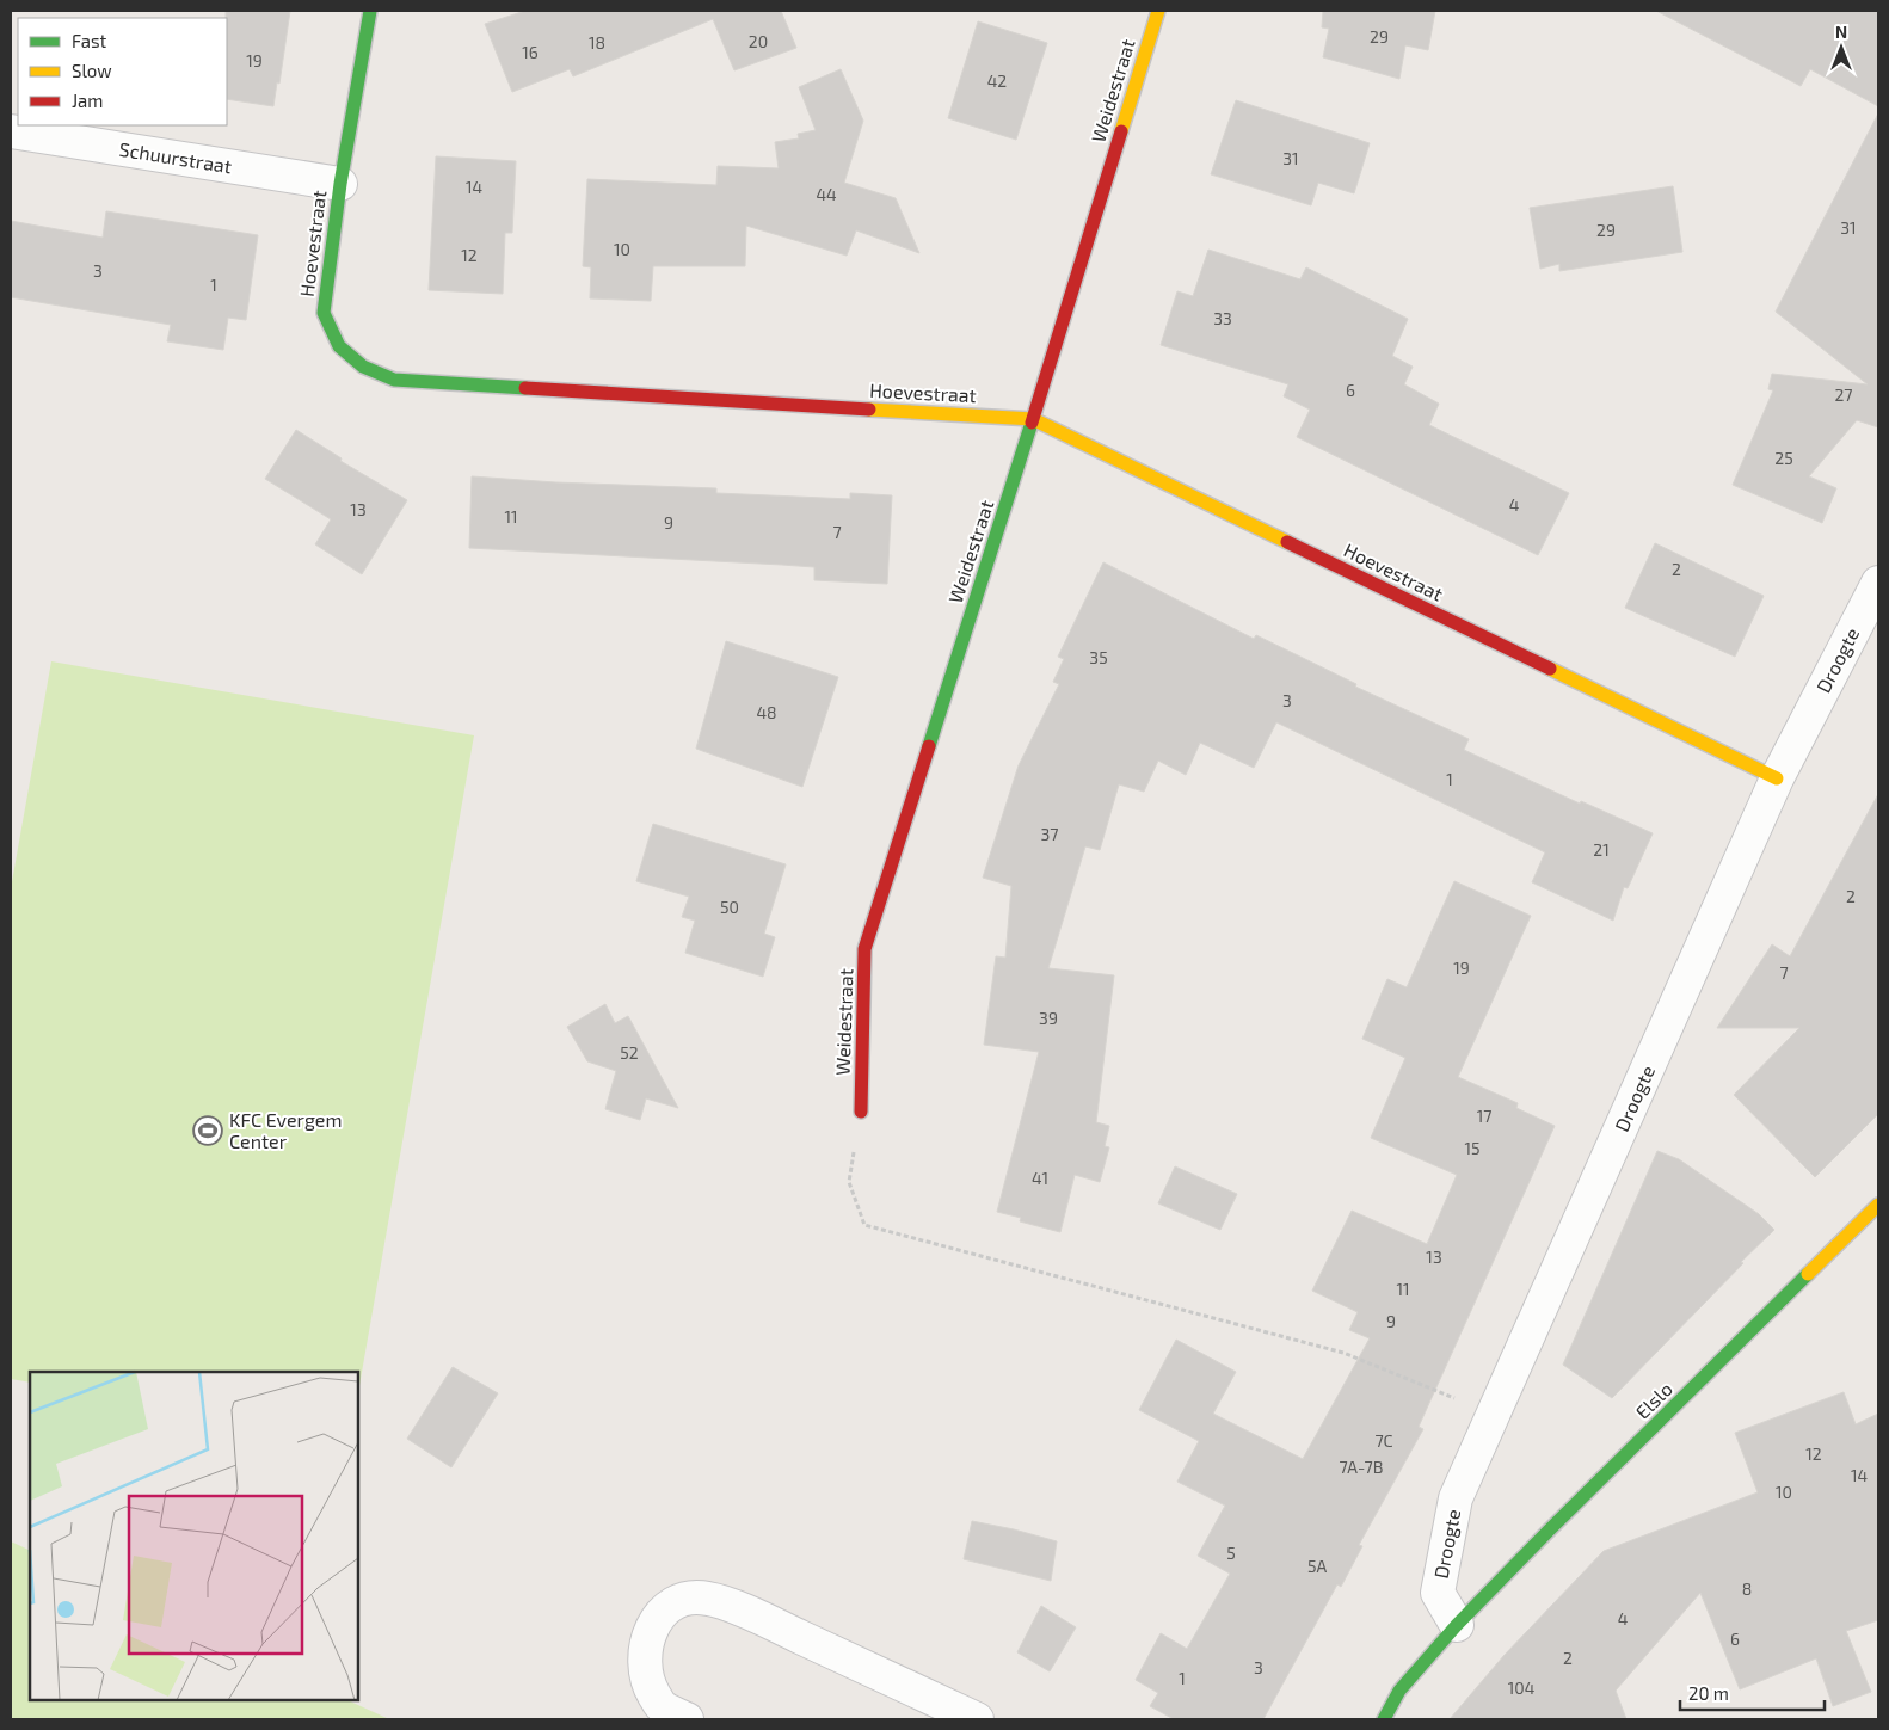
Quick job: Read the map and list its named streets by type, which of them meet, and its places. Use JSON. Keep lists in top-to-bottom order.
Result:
{
  "streets": {
    "street": [
      "Weidestraat",
      "Schuurstraat",
      "Hoevestraat",
      "Droogte",
      "Elslo"
    ]
  },
  "crossings": [
    ["Weidestraat", "Hoevestraat"],
    ["Schuurstraat", "Hoevestraat"],
    ["Hoevestraat", "Droogte"],
    ["Droogte", "Elslo"]
  ],
  "places": {
    "sports": ["KFC Evergem Center"]
  },
  "house_numbers": [
    "29",
    "20",
    "18",
    "16",
    "19",
    "42",
    "31",
    "14",
    "44",
    "31",
    "29",
    "10",
    "12",
    "3",
    "1",
    "33",
    "6",
    "27",
    "25",
    "4",
    "13",
    "11",
    "9",
    "7",
    "2",
    "35",
    "3",
    "48",
    "1",
    "37",
    "21",
    "2",
    "50",
    "19",
    "7",
    "39",
    "52",
    "17",
    "15",
    "41",
    "13",
    "11",
    "9",
    "7C",
    "12",
    "7A-7B",
    "14",
    "10",
    "5",
    "5A",
    "8",
    "4",
    "6",
    "2",
    "3",
    "1",
    "104"
  ],
  "legend": ["Fast", "Slow", "Jam"],
  "scale_bar": "20 m",
  "north": "top"
}
